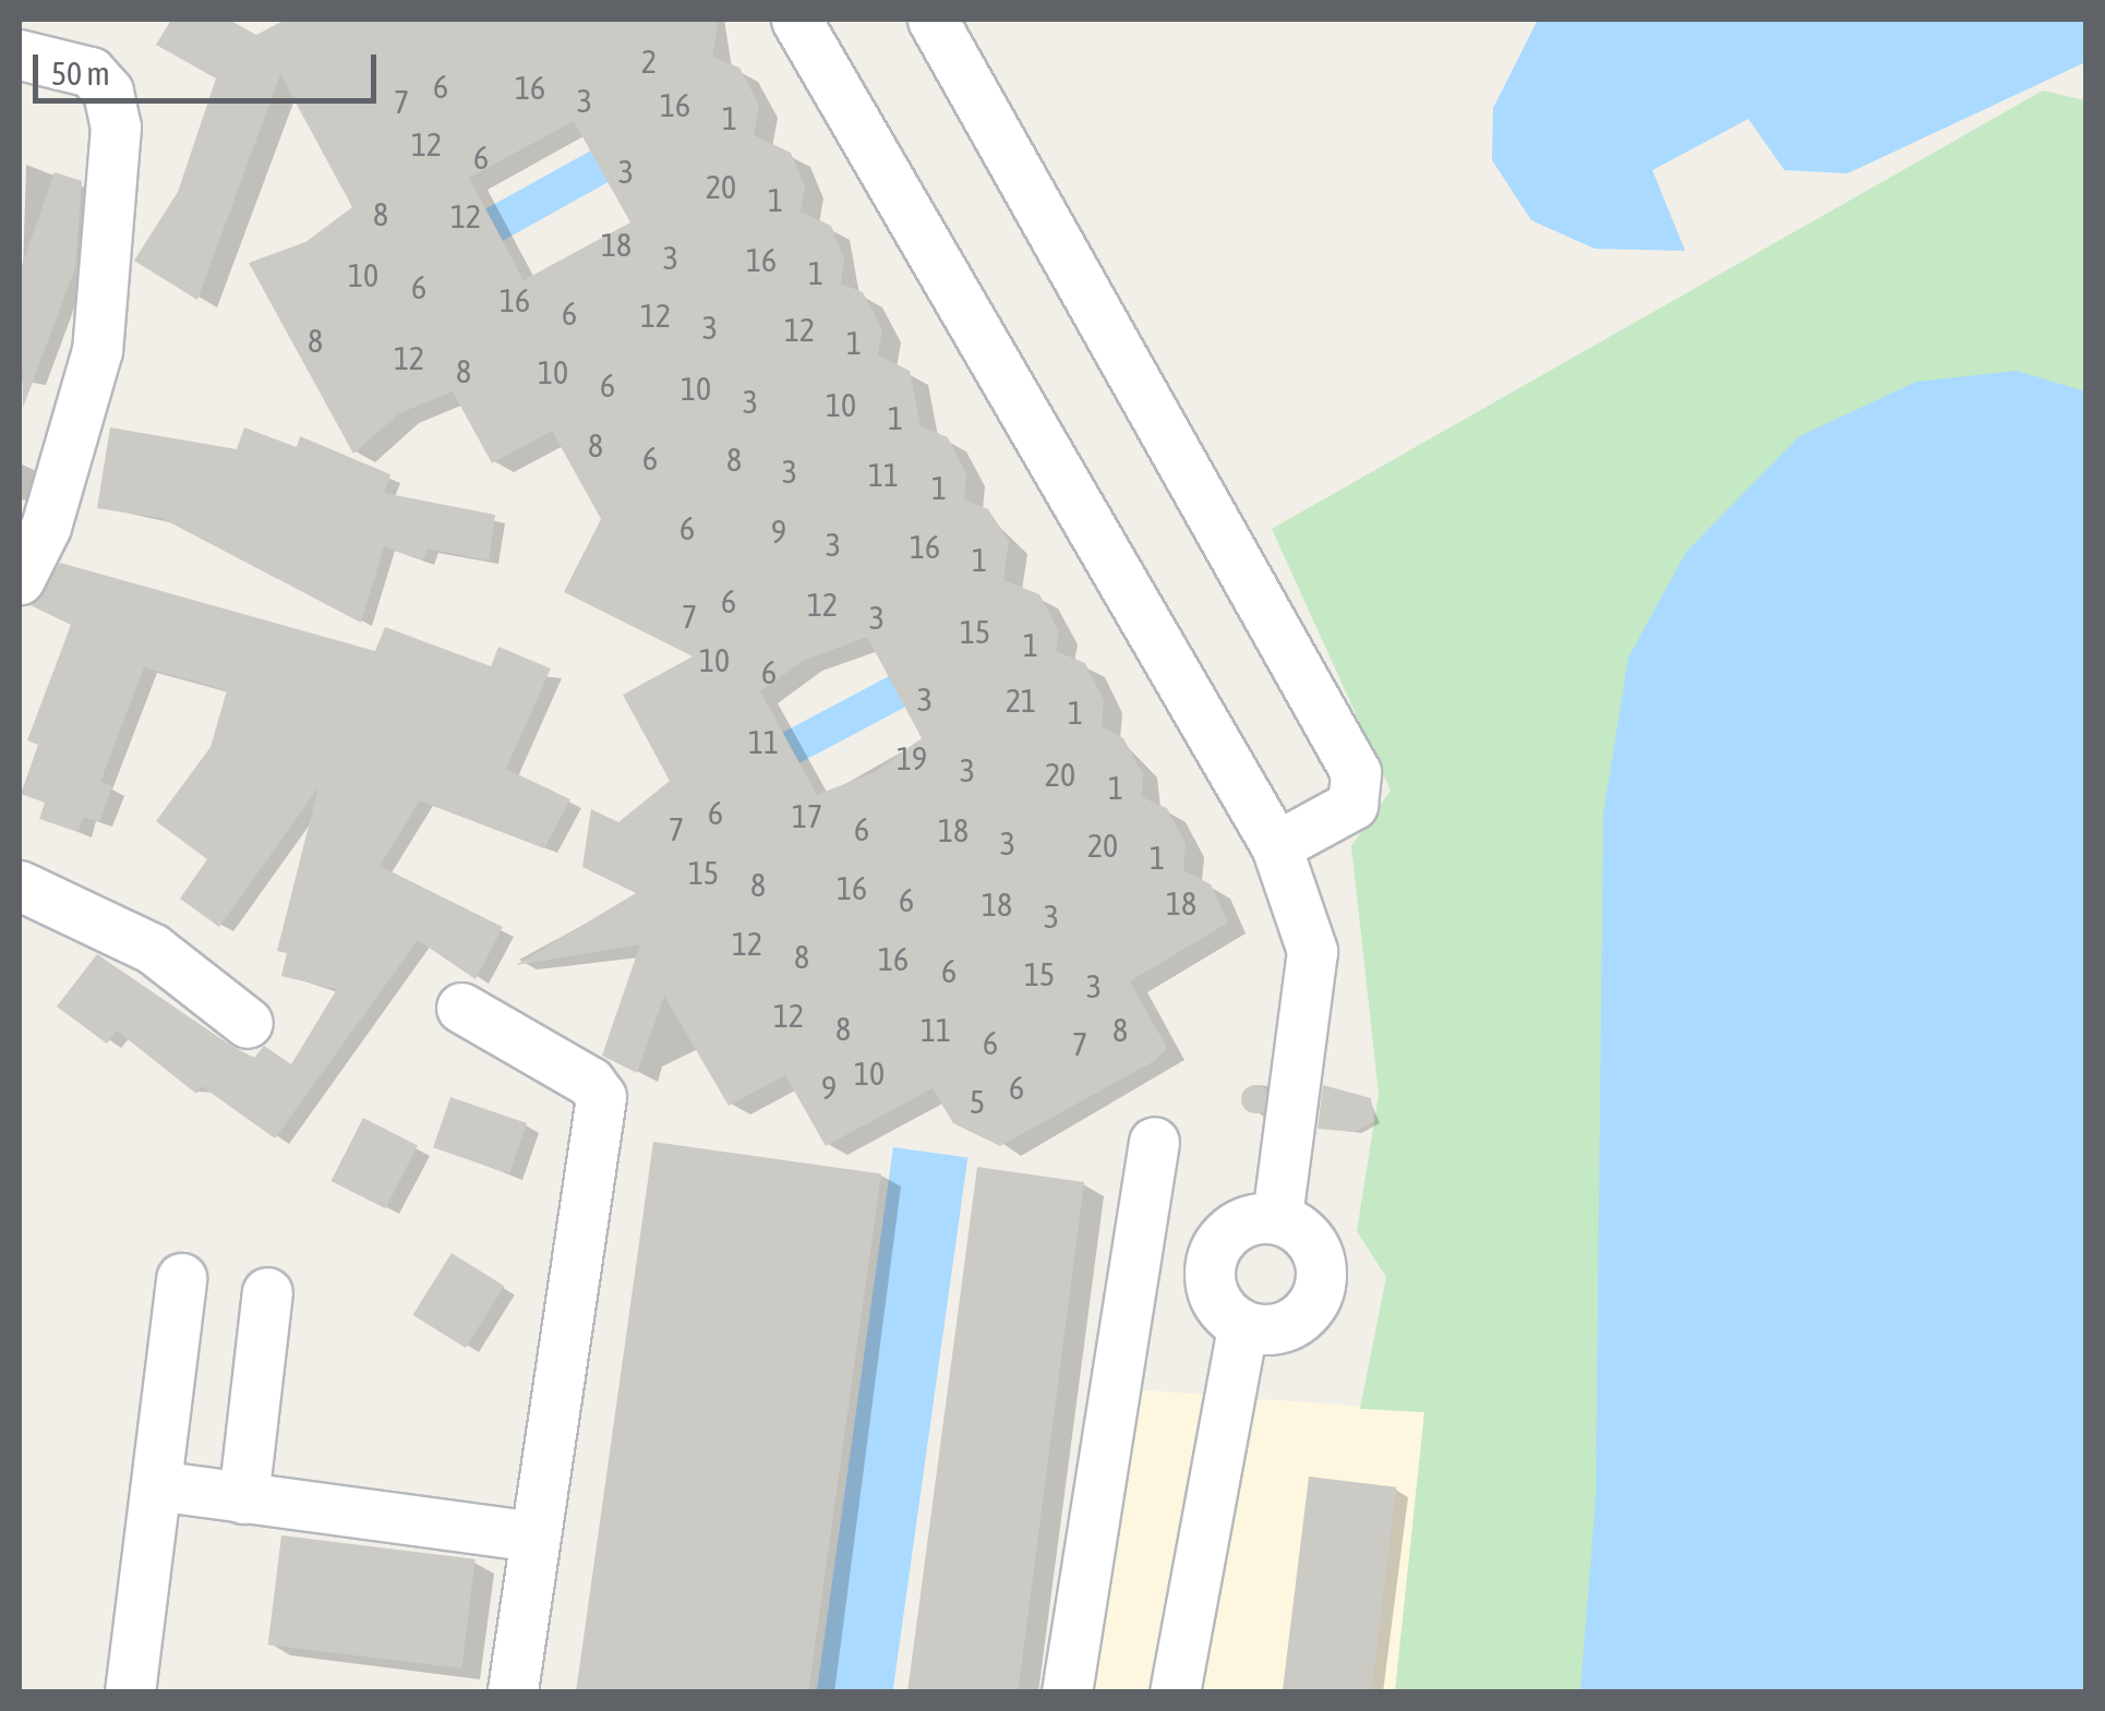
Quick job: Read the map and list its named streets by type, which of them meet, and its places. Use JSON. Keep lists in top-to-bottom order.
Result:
{
  "house_numbers": [
    "2",
    "6",
    "16",
    "3",
    "7",
    "16",
    "1",
    "12",
    "6",
    "3",
    "20",
    "1",
    "8",
    "12",
    "18",
    "3",
    "16",
    "1",
    "10",
    "6",
    "16",
    "6",
    "12",
    "3",
    "12",
    "8",
    "1",
    "12",
    "8",
    "10",
    "6",
    "10",
    "3",
    "10",
    "1",
    "8",
    "6",
    "8",
    "3",
    "11",
    "1",
    "6",
    "9",
    "3",
    "16",
    "1",
    "6",
    "12",
    "7",
    "3",
    "15",
    "1",
    "10",
    "6",
    "3",
    "21",
    "1",
    "11",
    "19",
    "3",
    "20",
    "1",
    "6",
    "17",
    "7",
    "6",
    "18",
    "3",
    "20",
    "1",
    "15",
    "8",
    "16",
    "6",
    "18",
    "18",
    "3",
    "12",
    "8",
    "16",
    "6",
    "15",
    "3",
    "12",
    "8",
    "11",
    "8",
    "6",
    "7",
    "10",
    "9",
    "6",
    "5"
  ],
  "scale_bar": "50 m"
}
